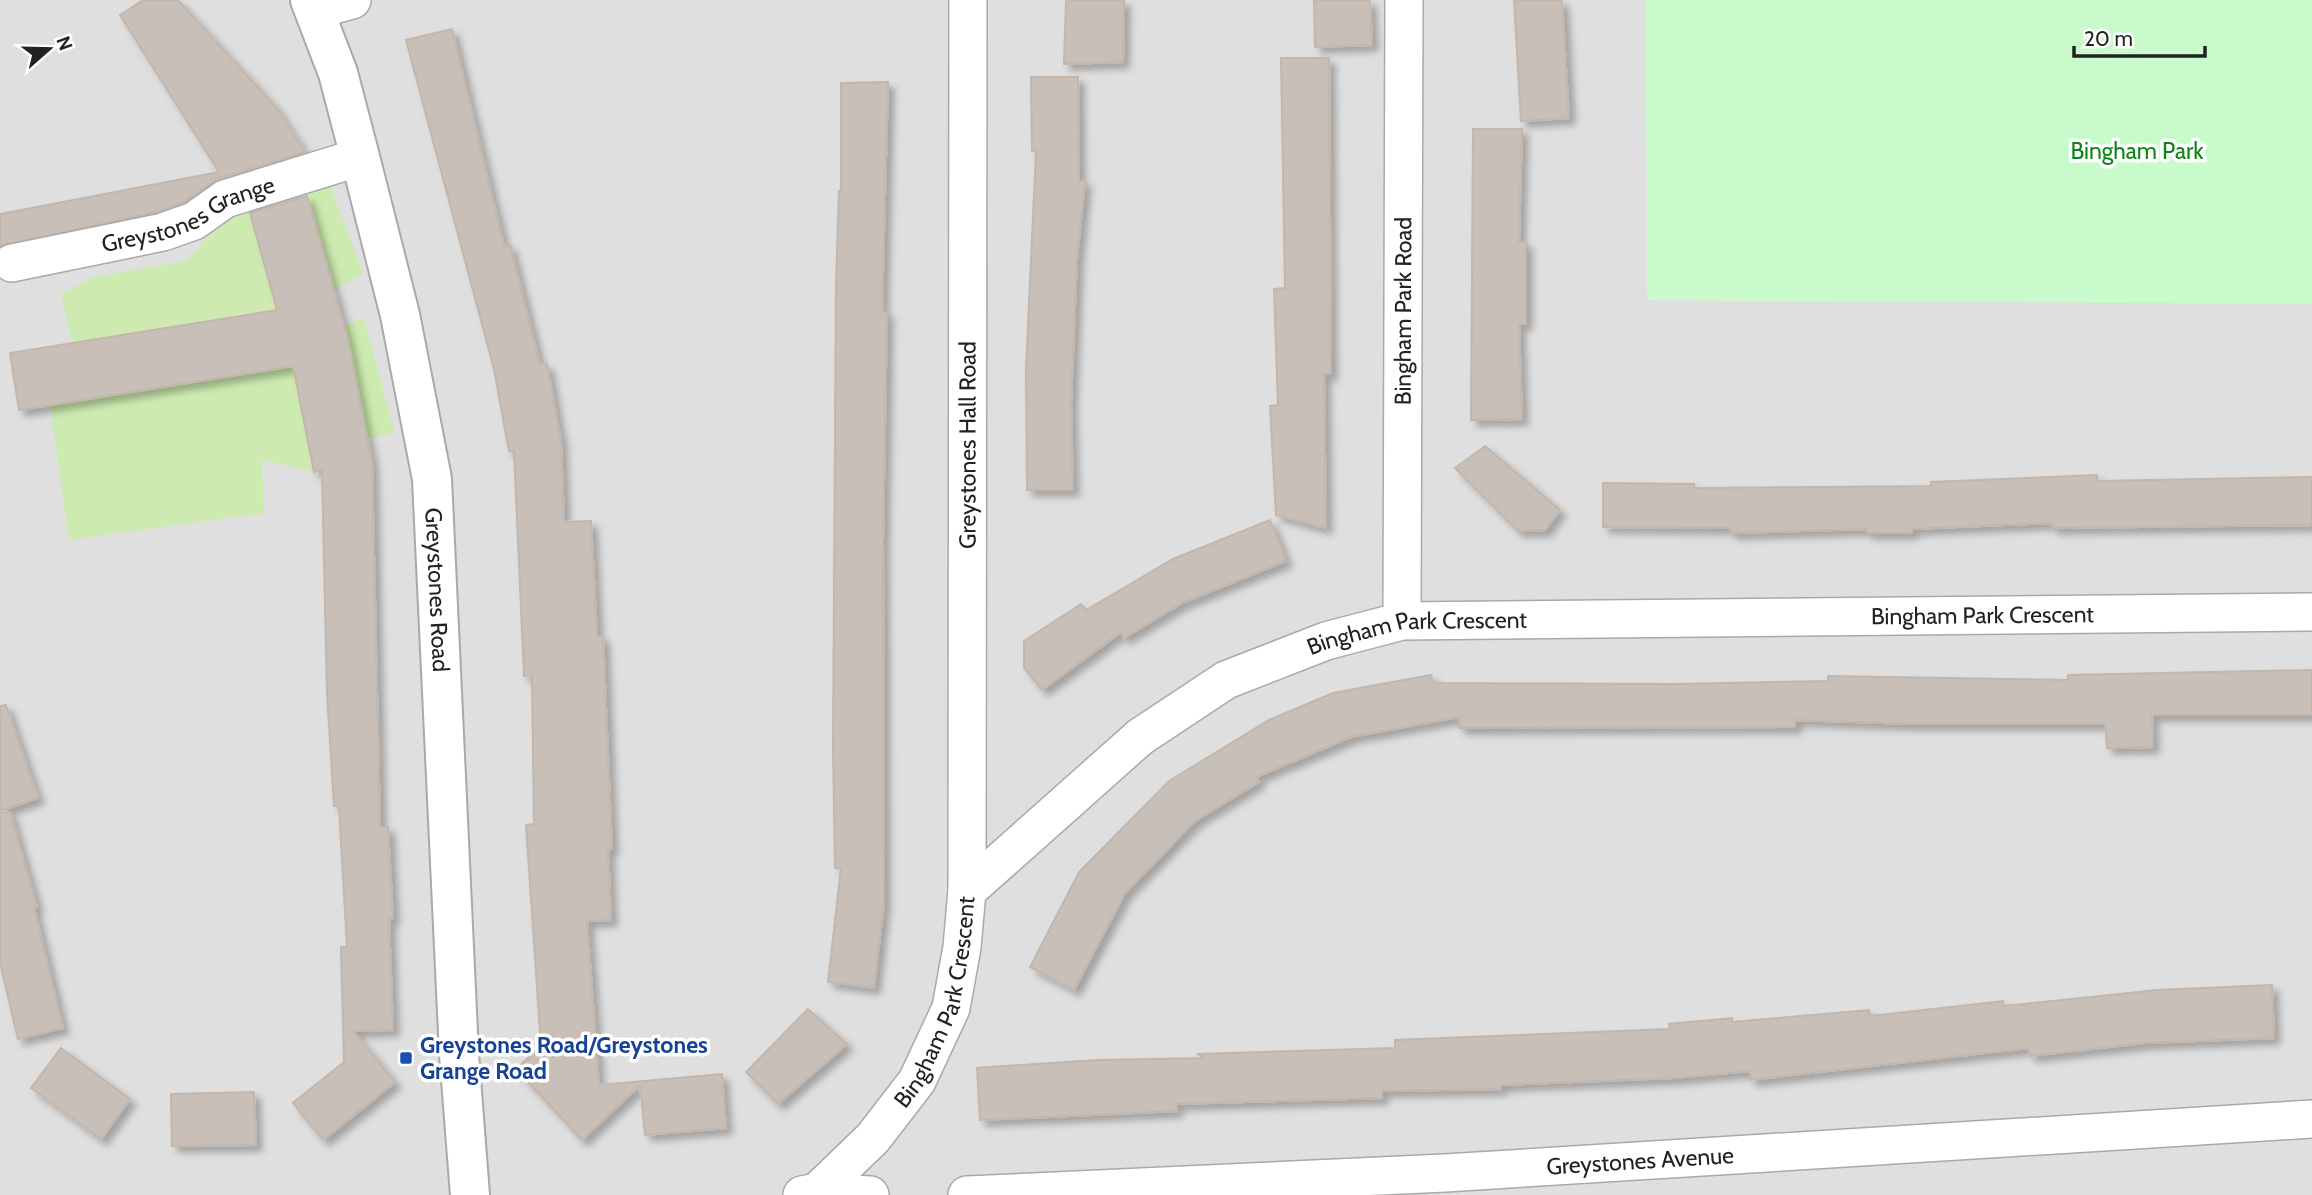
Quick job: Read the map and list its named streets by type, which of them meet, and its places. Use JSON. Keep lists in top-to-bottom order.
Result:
{
  "streets": {
    "street": [
      "Greystones Grange",
      "Bingham Park Road",
      "Greystones Hall Road",
      "Greystones Road",
      "Bingham Park Crescent",
      "Greystones Avenue"
    ]
  },
  "crossings": [
    ["Greystones Grange", "Greystones Road"],
    ["Bingham Park Road", "Bingham Park Crescent"],
    ["Greystones Hall Road", "Bingham Park Crescent"]
  ],
  "parks": ["Bingham Park"],
  "places": {
    "transit": ["Greystones Road/Greystones Grange Road"]
  },
  "scale_bar": "20 m",
  "north": "right"
}
